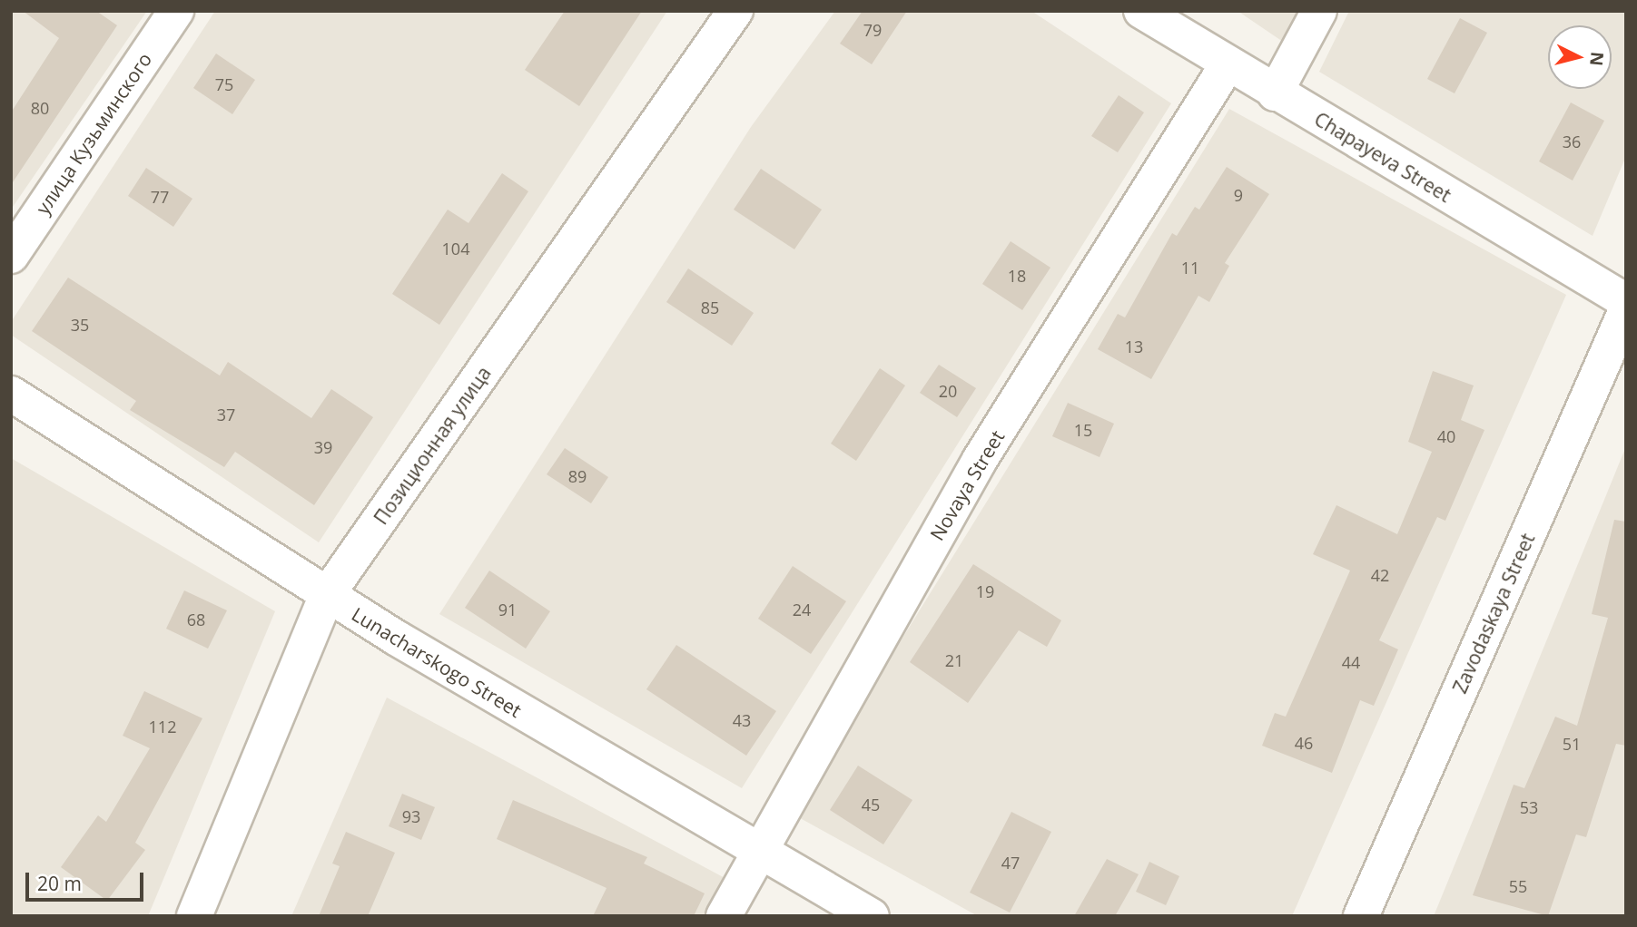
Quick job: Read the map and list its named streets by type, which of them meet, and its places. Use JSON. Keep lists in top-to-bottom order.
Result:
{
  "streets": {
    "street": [
      "улица Кузьминского",
      "Chapayeva Street",
      "Позиционная улица",
      "Novaya Street",
      "Zavodaskaya Street",
      "Lunacharskogo Street"
    ]
  },
  "crossings": [
    ["Chapayeva Street", "Novaya Street"],
    ["Позиционная улица", "Lunacharskogo Street"],
    ["Novaya Street", "Lunacharskogo Street"]
  ],
  "house_numbers": [
    "79",
    "75",
    "80",
    "36",
    "9",
    "77",
    "104",
    "11",
    "18",
    "85",
    "35",
    "13",
    "20",
    "37",
    "15",
    "40",
    "39",
    "89",
    "42",
    "19",
    "91",
    "24",
    "68",
    "21",
    "44",
    "43",
    "112",
    "46",
    "51",
    "45",
    "53",
    "93",
    "47",
    "55"
  ],
  "scale_bar": "20 m",
  "north": "right"
}
